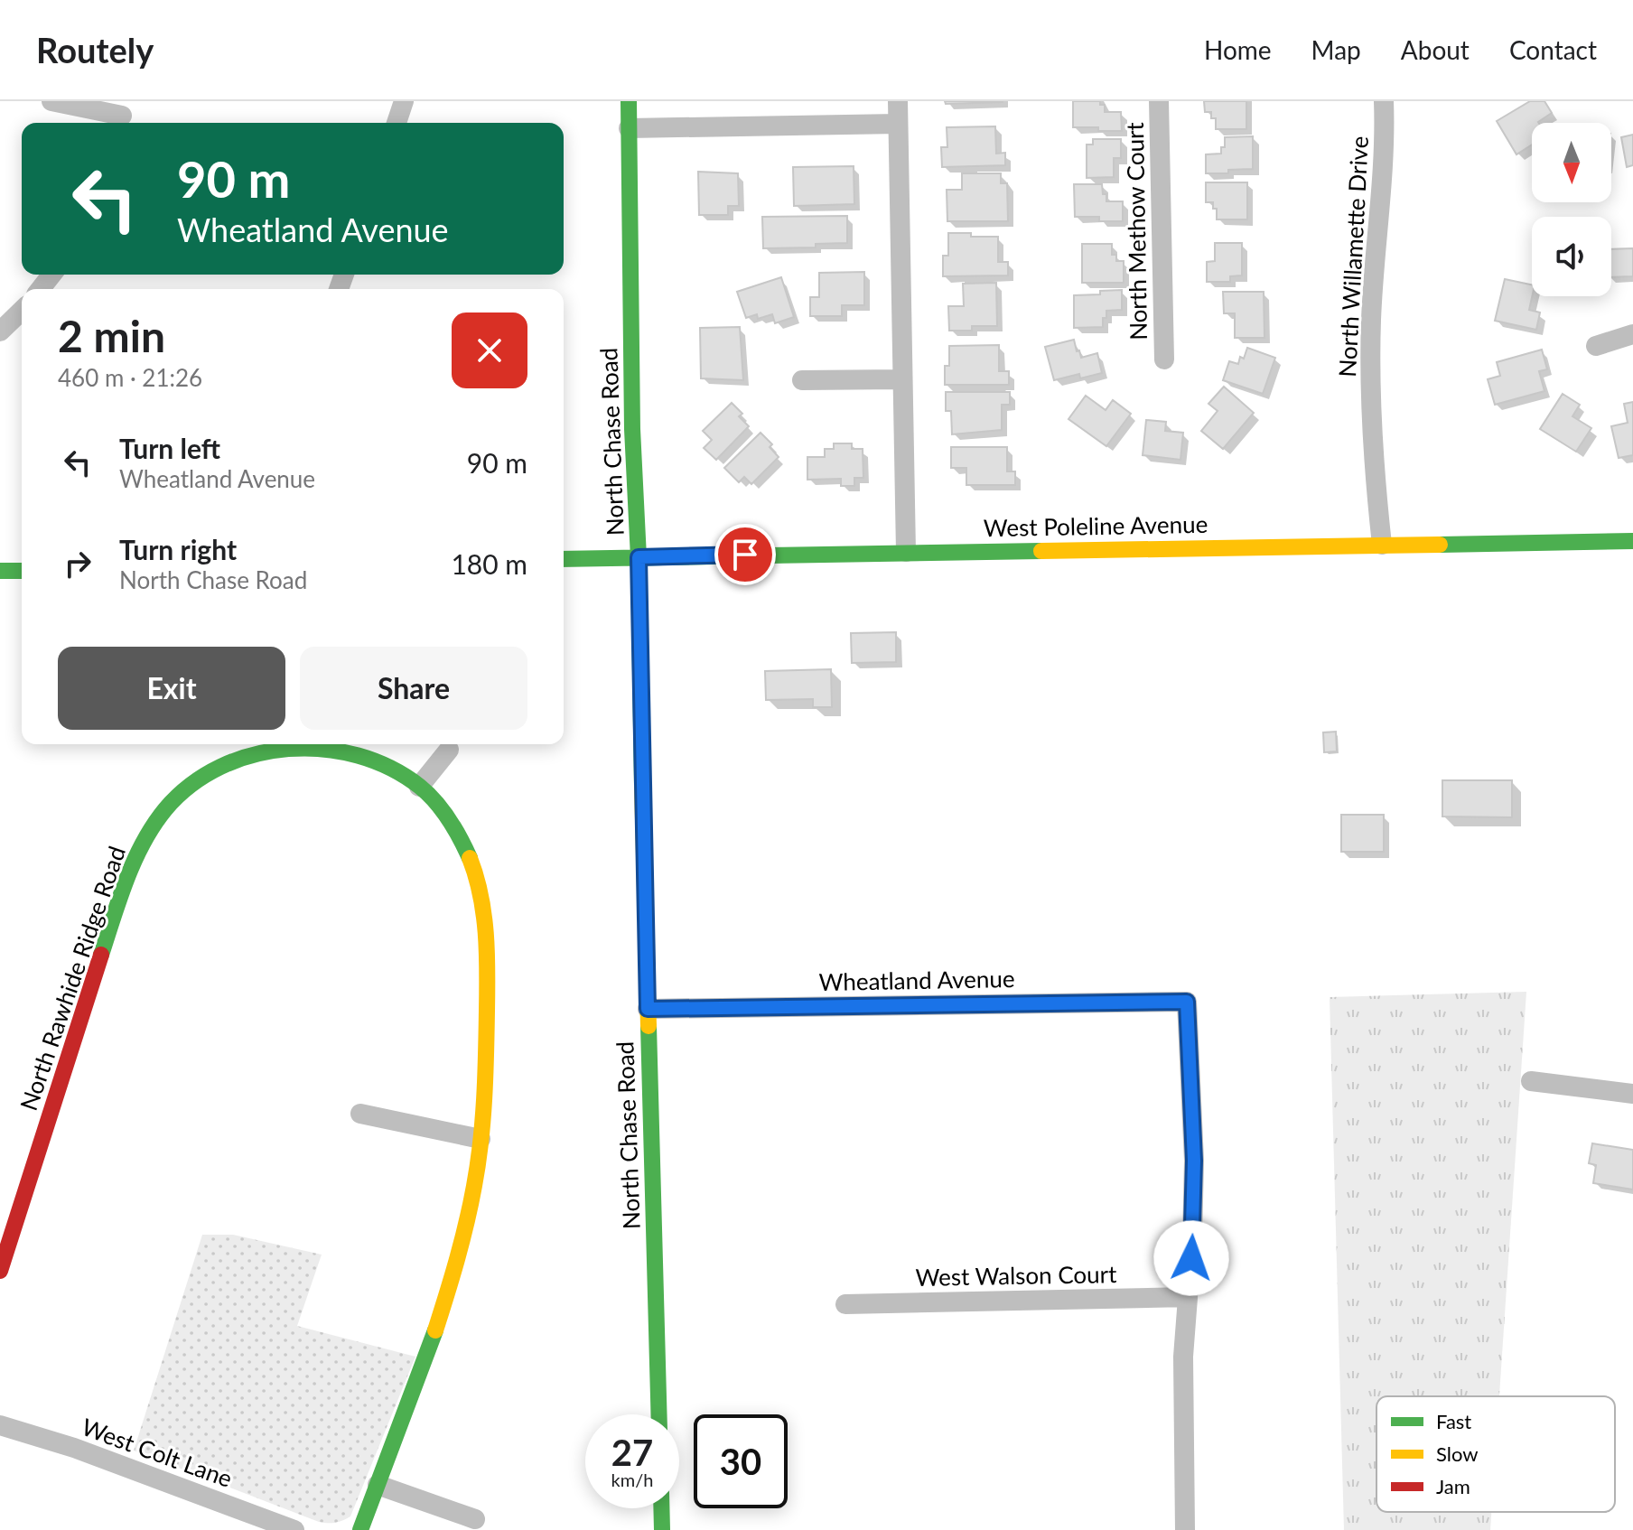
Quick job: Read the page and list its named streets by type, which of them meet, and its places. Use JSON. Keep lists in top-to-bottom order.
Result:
{
  "streets": {
    "street": [
      "North Methow Court",
      "North Willamette Drive",
      "North Chase Road",
      "West Poleline Avenue",
      "North Rawhide Ridge Road",
      "Wheatland Avenue",
      "West Walson Court",
      "West Colt Lane"
    ]
  },
  "crossings": [
    ["North Willamette Drive", "West Poleline Avenue"],
    ["North Chase Road", "West Poleline Avenue"],
    ["North Chase Road", "Wheatland Avenue"],
    ["Wheatland Avenue", "West Walson Court"]
  ],
  "legend": ["Fast", "Slow", "Jam"],
  "north": "bottom",
  "page": {
    "header": "Routely",
    "nav": [
      "Home",
      "Map",
      "About",
      "Contact"
    ],
    "turn": ["90 m", "Wheatland Avenue"],
    "heading": ["2 min", "460 m · 21:26"],
    "list": [
      {
        "name": "Turn left",
        "note": "Wheatland Avenue",
        "value": "90 m"
      },
      {
        "name": "Turn right",
        "note": "North Chase Road",
        "value": "180 m"
      }
    ],
    "buttons": ["Exit", "Share"],
    "speed": "27 km/h",
    "limit": "30"
  }
}
